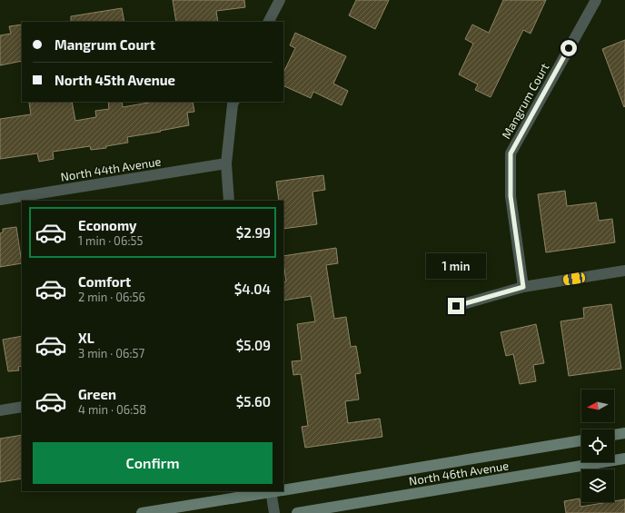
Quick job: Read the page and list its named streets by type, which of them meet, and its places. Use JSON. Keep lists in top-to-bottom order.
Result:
{
  "streets": {
    "street": ["Mangrum Court", "North 44th Avenue", "North 46th Avenue"]
  },
  "north": "left",
  "page": {
    "banner": ["Mangrum Court", "North 45th Avenue"],
    "list": [
      {
        "name": "Economy",
        "note": "1 min · 06:55",
        "value": "$2.99"
      },
      {
        "name": "Comfort",
        "note": "2 min · 06:56",
        "value": "$4.04"
      },
      {
        "name": "XL",
        "note": "3 min · 06:57",
        "value": "$5.09"
      },
      {
        "name": "Green",
        "note": "4 min · 06:58",
        "value": "$5.60"
      }
    ],
    "bubble": "1 min",
    "buttons": "Confirm"
  }
}
